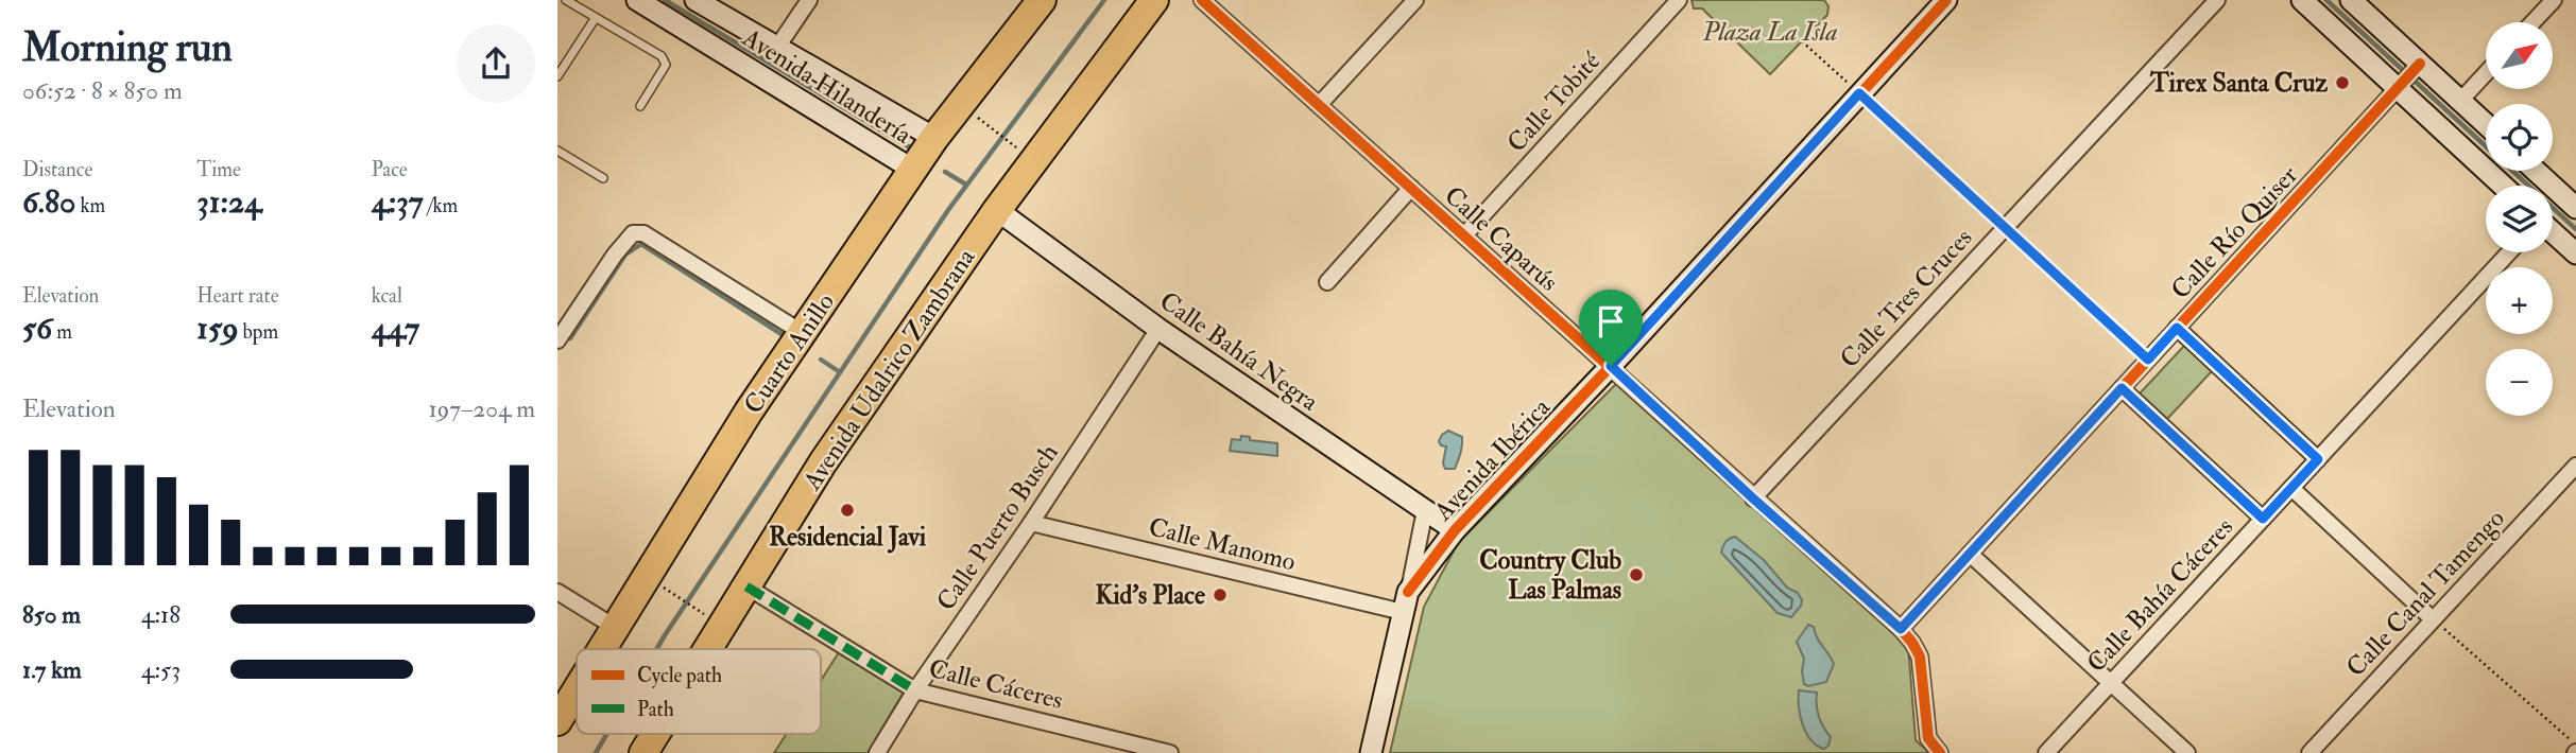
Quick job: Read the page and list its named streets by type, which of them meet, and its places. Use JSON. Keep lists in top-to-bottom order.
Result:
{
  "streets": {
    "highway": ["Cuarto Anillo", "Avenida Udalrico Zambrana"],
    "street": [
      "Avenida Hilandería",
      "Calle Tobité",
      "Calle Río Quiser",
      "Calle Caparús",
      "Calle Tres Cruces",
      "Calle Bahía Negra",
      "Avenida Ibérica",
      "Calle Puerto Busch",
      "Calle Manomo",
      "Calle Canal Tamengo",
      "Calle Bahía Cáceres",
      "Calle Cáceres"
    ]
  },
  "crossings": [
    ["Avenida Hilandería", "Cuarto Anillo"],
    ["Calle Tobité", "Calle Caparús"],
    ["Calle Río Quiser", "Calle Caparús"],
    ["Calle Caparús", "Calle Tres Cruces"],
    ["Calle Caparús", "Avenida Ibérica"],
    ["Calle Bahía Negra", "Avenida Udalrico Zambrana"],
    ["Calle Bahía Negra", "Avenida Ibérica"],
    ["Calle Bahía Negra", "Calle Puerto Busch"],
    ["Avenida Udalrico Zambrana", "Calle Cáceres"],
    ["Avenida Ibérica", "Calle Manomo"],
    ["Calle Puerto Busch", "Calle Manomo"],
    ["Calle Puerto Busch", "Calle Cáceres"]
  ],
  "parks": ["Plaza La Isla"],
  "places": [
    "Tirex Santa Cruz",
    "Residencial Javi",
    "Country Club Las Palmas",
    "Kid's Place"
  ],
  "legend": ["Cycle path", "Path"],
  "north": "top right",
  "page": {
    "heading": ["Morning run", "06:52 · 8 × 850 m"],
    "map_buttons": ["+", "−"],
    "stats": [
      ["Distance", "6.80 km"],
      ["Time", "31:24"],
      ["Pace", "4:37 /km"],
      ["Elevation", "56 m"],
      ["Heart rate", "159 bpm"],
      ["kcal", "447"]
    ],
    "chart": ["Elevation", "197–204 m"],
    "list": [
      {
        "name": "850 m",
        "note": "4:18"
      },
      {
        "name": "1.7 km",
        "note": "4:53"
      }
    ]
  }
}
